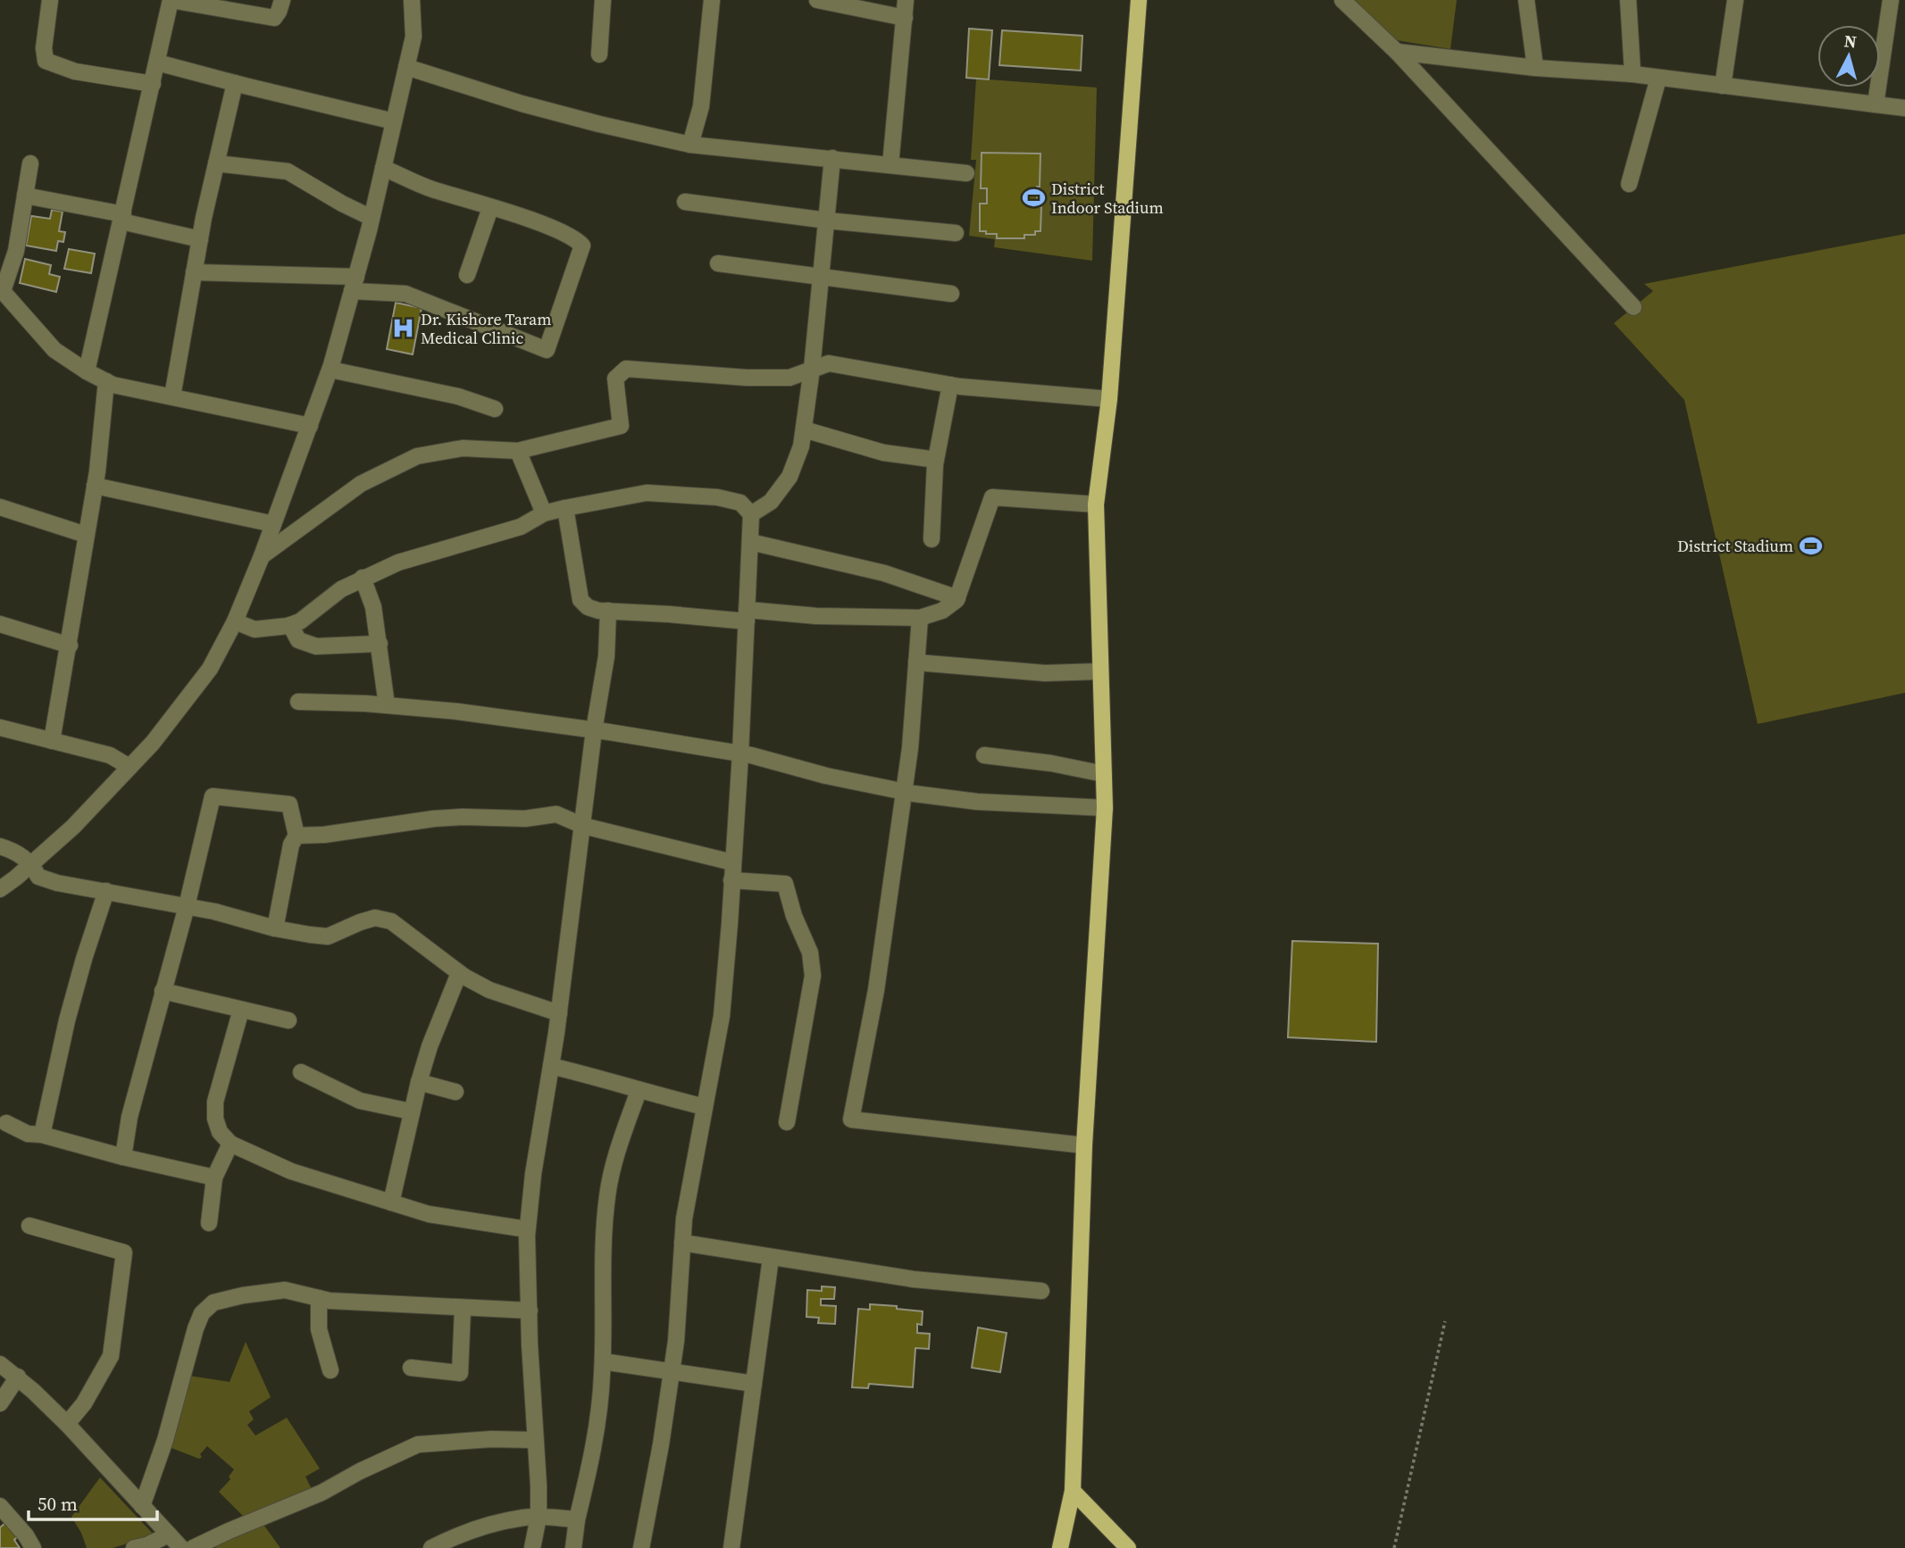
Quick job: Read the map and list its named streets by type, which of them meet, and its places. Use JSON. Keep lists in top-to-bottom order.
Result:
{
  "places": {
    "sports": ["District Indoor Stadium", "District Stadium"],
    "hospital": ["Dr. Kishore Taram Medical Clinic"]
  },
  "scale_bar": "50 m",
  "north": "top"
}
